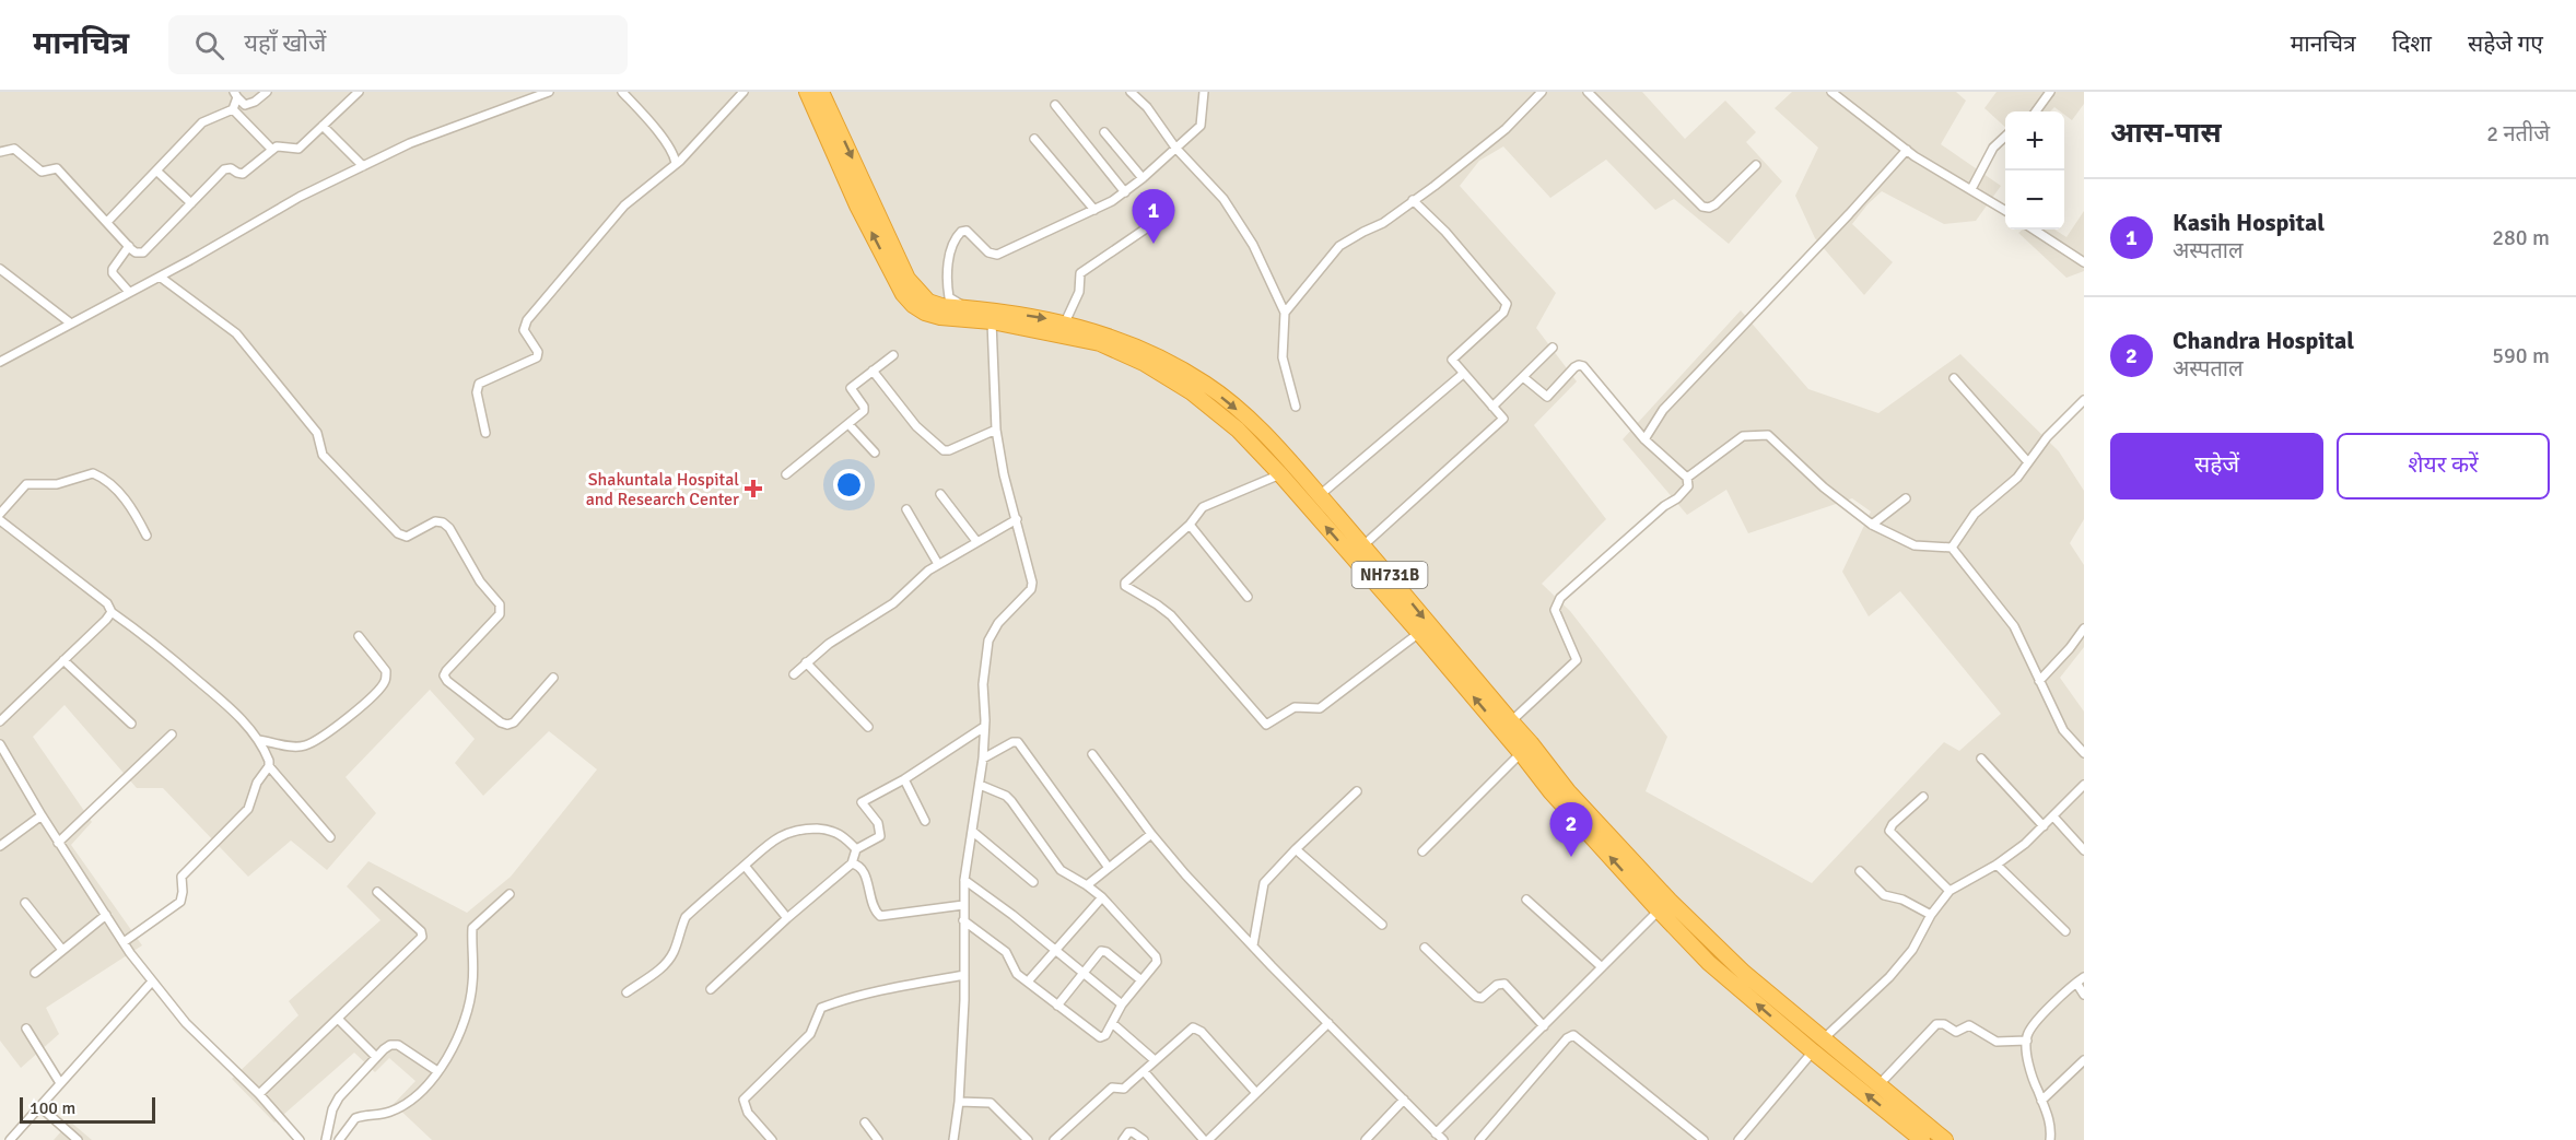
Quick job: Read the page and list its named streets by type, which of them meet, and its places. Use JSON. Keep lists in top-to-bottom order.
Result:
{
  "streets": {
    "highway": ["NH731B"]
  },
  "places": {
    "health": ["Shakuntala Hospital and Research Center"]
  },
  "scale_bar": "100 m",
  "page": {
    "header": "मानचित्र",
    "search": "यहाँ खोजें",
    "nav": ["मानचित्र", "दिशा", "सहेजे गए"],
    "heading": ["आस-पास", "2 नतीजे"],
    "map_buttons": ["+", "−"],
    "list": [
      {
        "mark": "1",
        "name": "Kasih Hospital",
        "note": "अस्पताल",
        "value": "280 m"
      },
      {
        "mark": "2",
        "name": "Chandra Hospital",
        "note": "अस्पताल",
        "value": "590 m"
      }
    ],
    "pins": ["1", "2"],
    "buttons": ["सहेजें", "शेयर करें"],
    "scale": "100 m"
  }
}
